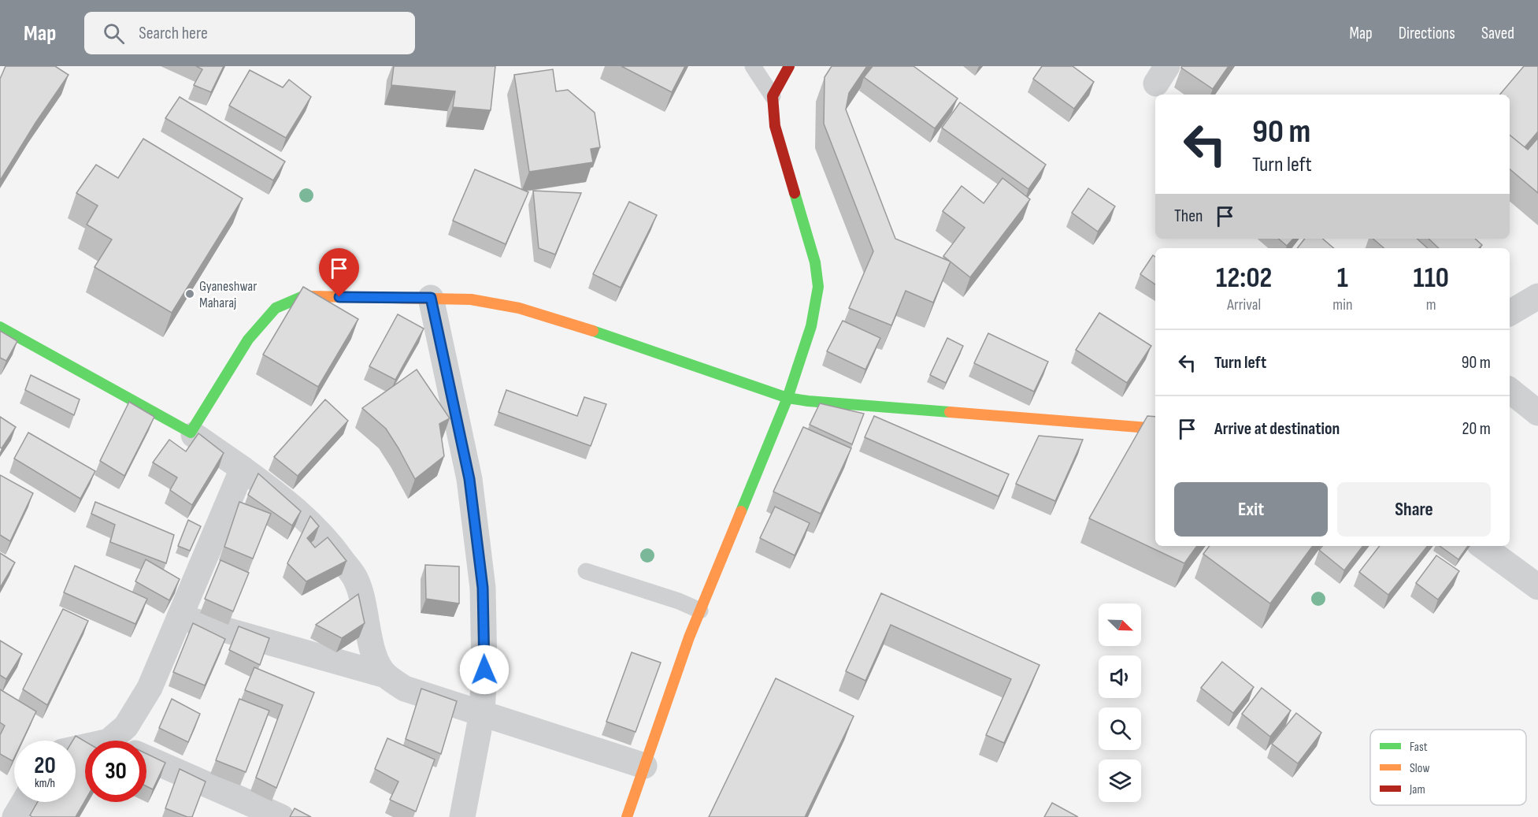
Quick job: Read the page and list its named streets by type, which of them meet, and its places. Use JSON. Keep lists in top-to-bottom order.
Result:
{
  "places": ["Gyaneshwar Maharaj"],
  "legend": ["Fast", "Slow", "Jam"],
  "north": "bottom right",
  "page": {
    "header": "Map",
    "search": "Search here",
    "nav": ["Map", "Directions", "Saved"],
    "turn": ["90 m", "Turn left"],
    "then": "Then",
    "eta": [
      "12:02",
      "Arrival",
      "1",
      "min",
      "110",
      "m"
    ],
    "list": [
      {
        "name": "Turn left",
        "value": "90 m"
      },
      {
        "name": "Arrive at destination",
        "value": "20 m"
      }
    ],
    "buttons": ["Exit", "Share"],
    "speed": "20 km/h",
    "limit": "30"
  }
}
